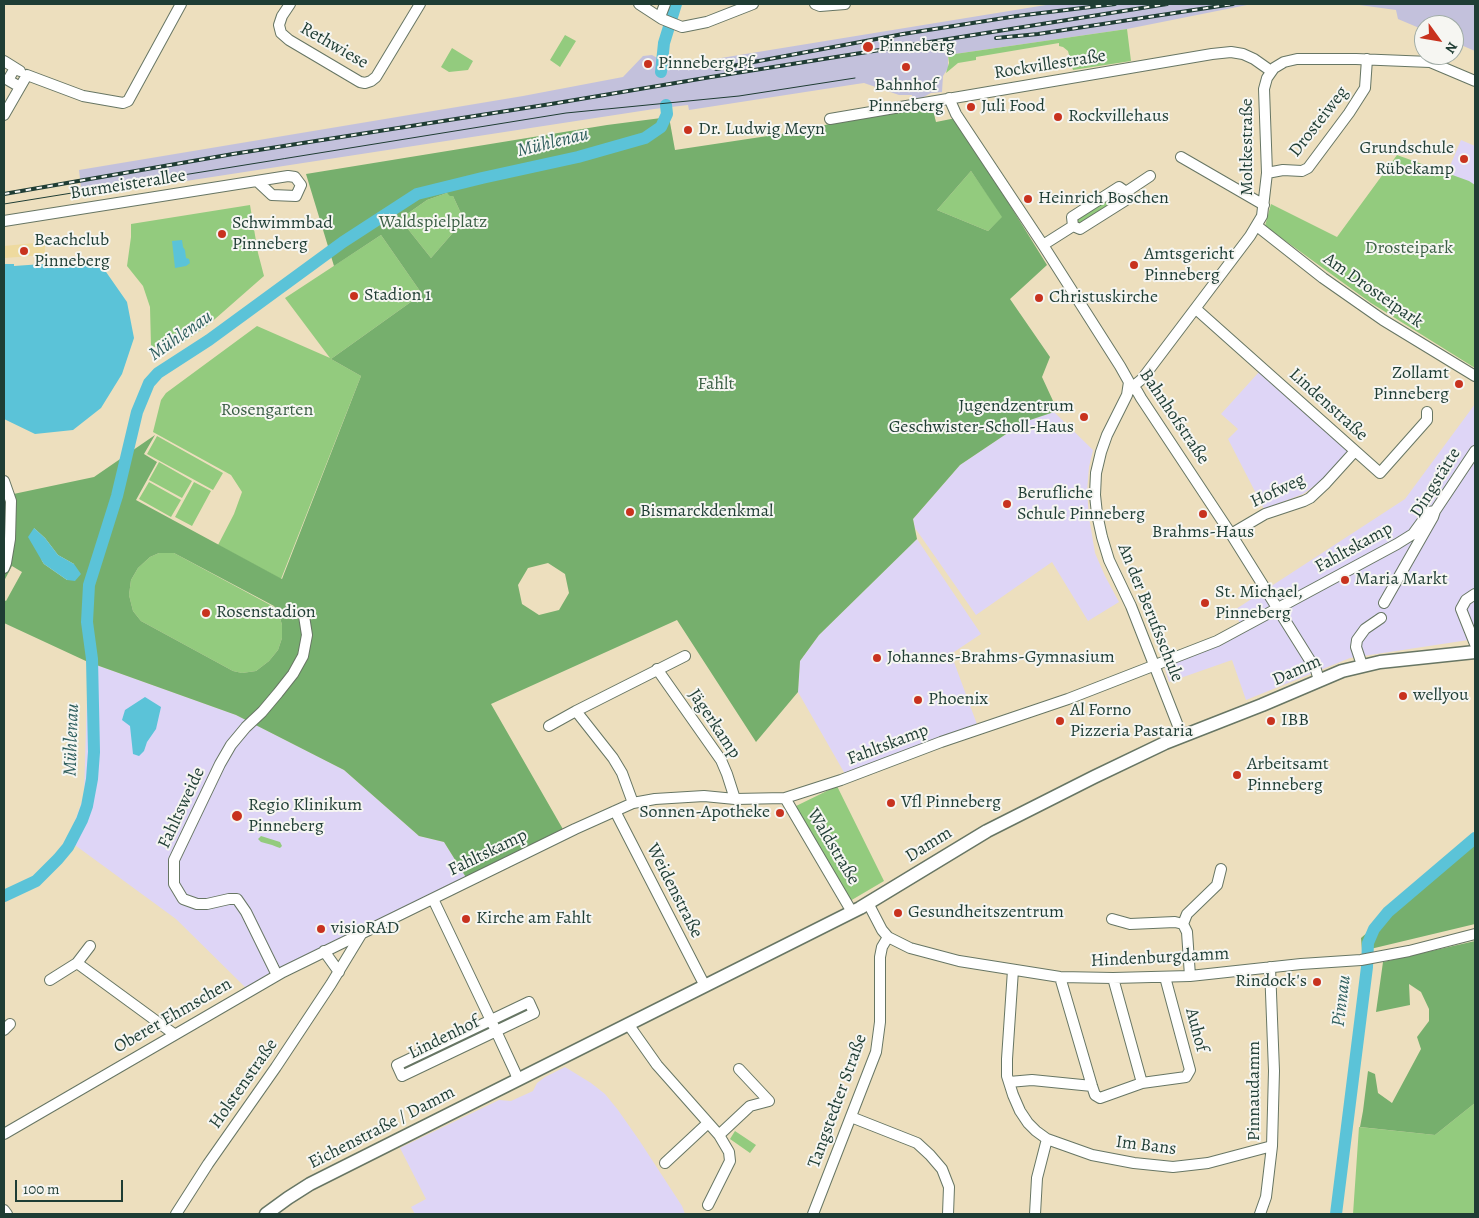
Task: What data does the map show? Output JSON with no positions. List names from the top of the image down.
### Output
{
  "streets": {
    "main road": ["Damm", "Eichenstraße / Damm"],
    "street": [
      "Rethwiese",
      "Rockvillestraße",
      "Drosteiweg",
      "Moltkestraße",
      "Burmeisterallee",
      "Am Drosteipark",
      "Lindenstraße",
      "Bahnhofstraße",
      "Dingstätte",
      "Hofweg",
      "Fahltskamp",
      "An der Berufsschule",
      "Jägerkamp",
      "Fahltsweide",
      "Waldstraße",
      "Weidenstraße",
      "Hindenburgdamm",
      "Oberer Ehmschen",
      "Auhof",
      "Lindenhof",
      "Holstenstraße",
      "Pinnaudamm",
      "Tangstedter Straße",
      "Im Bans"
    ]
  },
  "crossings": [
    ["Rockvillestraße", "Moltkestraße"],
    ["Rockvillestraße", "Bahnhofstraße"],
    ["Drosteiweg", "Moltkestraße"],
    ["Moltkestraße", "Am Drosteipark"],
    ["Moltkestraße", "Lindenstraße"],
    ["Moltkestraße", "Bahnhofstraße"],
    ["Moltkestraße", "An der Berufsschule"],
    ["Lindenstraße", "Hofweg"],
    ["Bahnhofstraße", "Hofweg"],
    ["Bahnhofstraße", "Fahltskamp"],
    ["Bahnhofstraße", "An der Berufsschule"],
    ["Bahnhofstraße", "Damm"],
    ["Dingstätte", "Fahltskamp"],
    ["Fahltskamp", "An der Berufsschule"],
    ["Fahltskamp", "Jägerkamp"],
    ["Fahltskamp", "Waldstraße"],
    ["Fahltskamp", "Weidenstraße"],
    ["Fahltskamp", "Oberer Ehmschen"],
    ["Fahltskamp", "Lindenhof"],
    ["Fahltskamp", "Holstenstraße"],
    ["An der Berufsschule", "Damm"],
    ["Damm", "Waldstraße"],
    ["Damm", "Weidenstraße"],
    ["Damm", "Eichenstraße / Damm"],
    ["Fahltsweide", "Oberer Ehmschen"],
    ["Hindenburgdamm", "Auhof"],
    ["Hindenburgdamm", "Pinnaudamm"],
    ["Hindenburgdamm", "Tangstedter Straße"],
    ["Hindenburgdamm", "Im Bans"],
    ["Oberer Ehmschen", "Holstenstraße"],
    ["Auhof", "Im Bans"],
    ["Lindenhof", "Eichenstraße / Damm"],
    ["Pinnaudamm", "Im Bans"]
  ],
  "water": ["Mühlenau", "Pinnau"],
  "parks": [
    "Waldspielplatz",
    "Drosteipark",
    "Fahlt",
    "Rosengarten"
  ],
  "places": [
    "Pinneberg",
    "Pinneberg Pf",
    "Bahnhof Pinneberg",
    "Juli Food",
    "Rockvillehaus",
    "Dr. Ludwig Meyn",
    "Grundschule Rübekamp",
    "Heinrich Boschen",
    "Schwimmbad Pinneberg",
    "Beachclub Pinneberg",
    "Amtsgericht Pinneberg",
    "Stadion 1",
    "Christuskirche",
    "Zollamt Pinneberg",
    "Jugendzentrum Geschwister-Scholl-Haus",
    "Berufliche Schule Pinneberg",
    "Bismarckdenkmal",
    "Brahms-Haus",
    "Maria Markt",
    "St. Michael, Pinneberg",
    "Rosenstadion",
    "Johannes-Brahms-Gymnasium",
    "wellyou",
    "Phoenix",
    "Al Forno Pizzeria Pastaria",
    "IBB",
    "Arbeitsamt Pinneberg",
    "Vfl Pinneberg",
    "Sonnen-Apotheke",
    "Regio Klinikum Pinneberg",
    "Gesundheitszentrum",
    "Kirche am Fahlt",
    "visioRAD",
    "Rindock's"
  ],
  "scale_bar": "100 m",
  "north": "bottom right"
}
